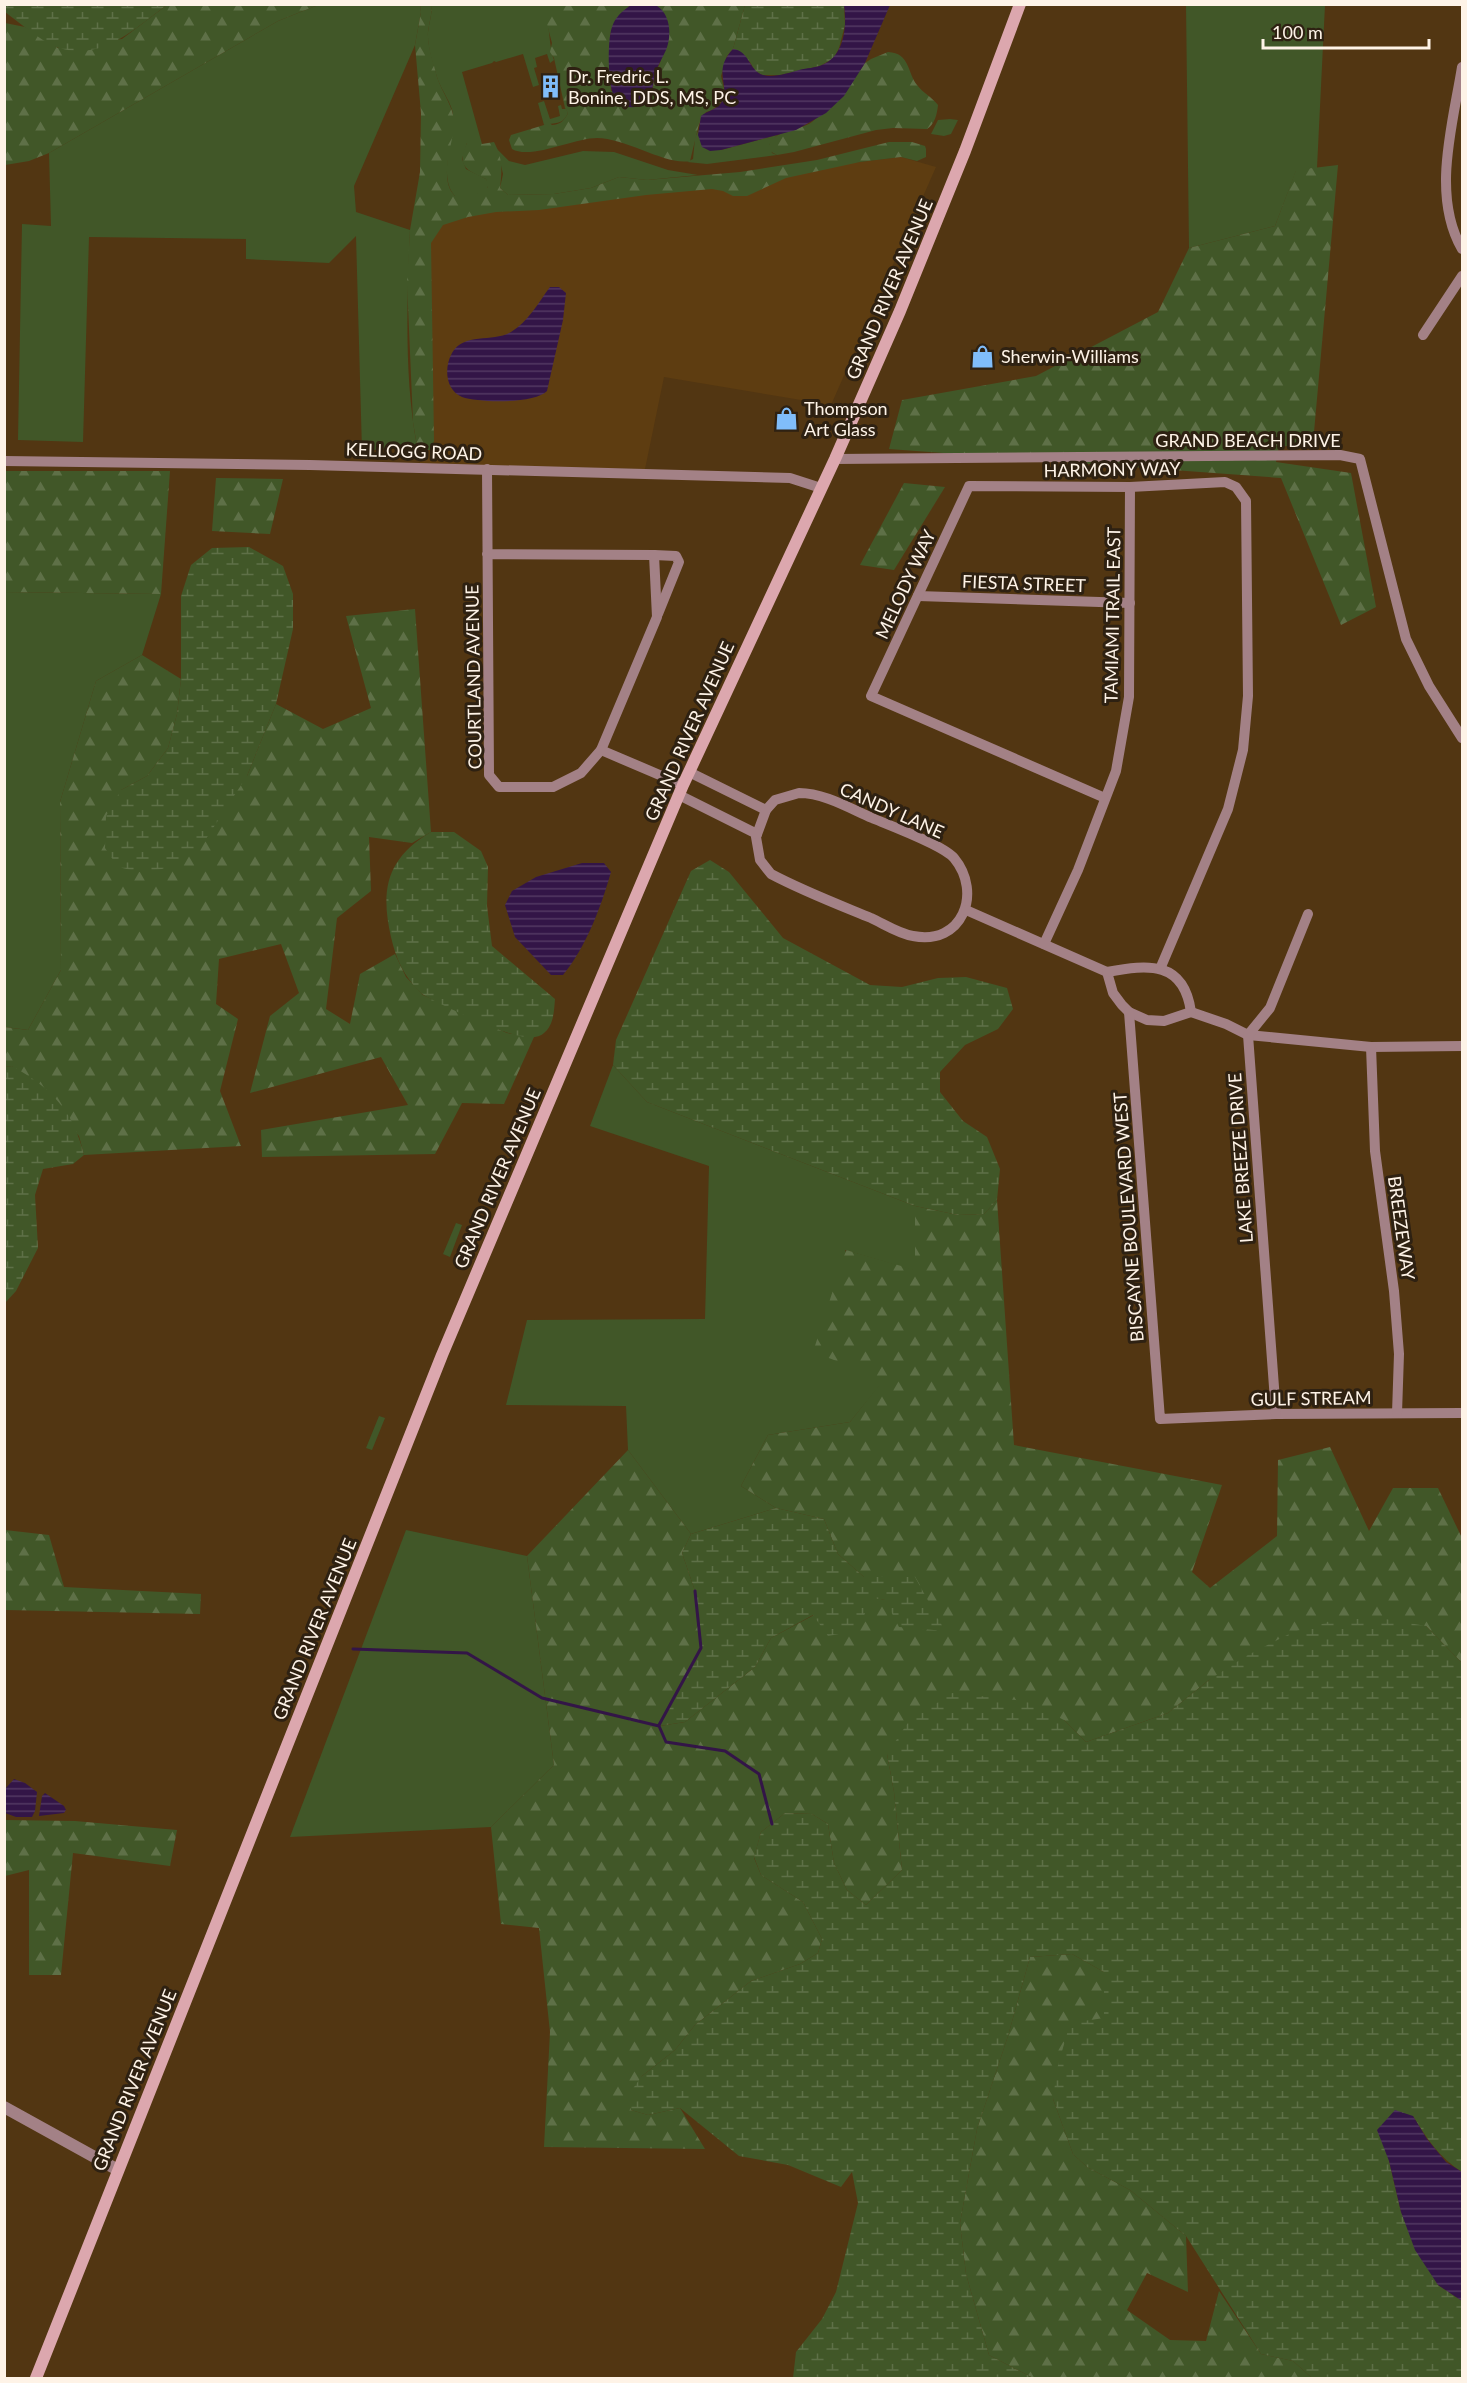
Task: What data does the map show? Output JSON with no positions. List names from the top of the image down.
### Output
{
  "streets": {
    "main road": ["GRAND RIVER AVENUE"],
    "street": [
      "GRAND BEACH DRIVE",
      "KELLOGG ROAD",
      "HARMONY WAY",
      "FIESTA STREET",
      "MELODY WAY",
      "TAMIAMI TRAIL EAST",
      "COURTLAND AVENUE",
      "CANDY LANE",
      "LAKE BREEZE DRIVE",
      "BISCAYNE BOULEVARD WEST",
      "BREEZEWAY",
      "GULF STREAM"
    ]
  },
  "crossings": [
    ["GRAND RIVER AVENUE", "GRAND BEACH DRIVE"],
    ["GRAND RIVER AVENUE", "KELLOGG ROAD"],
    ["KELLOGG ROAD", "COURTLAND AVENUE"],
    ["HARMONY WAY", "MELODY WAY"],
    ["HARMONY WAY", "TAMIAMI TRAIL EAST"],
    ["FIESTA STREET", "MELODY WAY"],
    ["FIESTA STREET", "TAMIAMI TRAIL EAST"],
    ["MELODY WAY", "TAMIAMI TRAIL EAST"],
    ["LAKE BREEZE DRIVE", "GULF STREAM"],
    ["BISCAYNE BOULEVARD WEST", "GULF STREAM"],
    ["BREEZEWAY", "GULF STREAM"]
  ],
  "places": {
    "building": ["Dr. Fredric L. Bonine, DDS, MS, PC"],
    "shop": ["Sherwin-Williams", "Thompson Art Glass"]
  },
  "scale_bar": "100 m"
}
